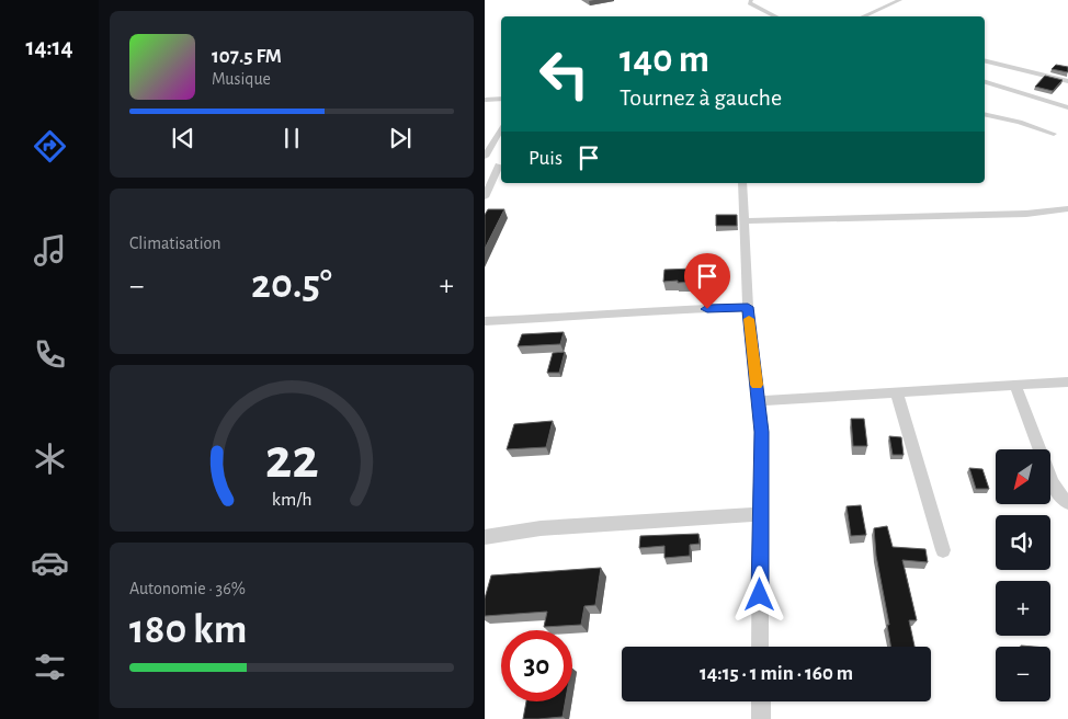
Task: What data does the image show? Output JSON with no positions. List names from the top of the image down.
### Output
{
  "north": "bottom left",
  "page": {
    "tabs": "14:14",
    "turn": ["140 m", "Tournez à gauche"],
    "song": ["107.5 FM", "Musique"],
    "then": "Puis",
    "tile": [
      "Climatisation",
      ["Autonomie · 36%", "180 km"]
    ],
    "heat": ["−", "20.5°", "+"],
    "map_buttons": ["+", "−"],
    "limit": "30",
    "trip": "14:15 · 1 min · 160 m",
    "gauge": ["22", "km/h"]
  }
}
